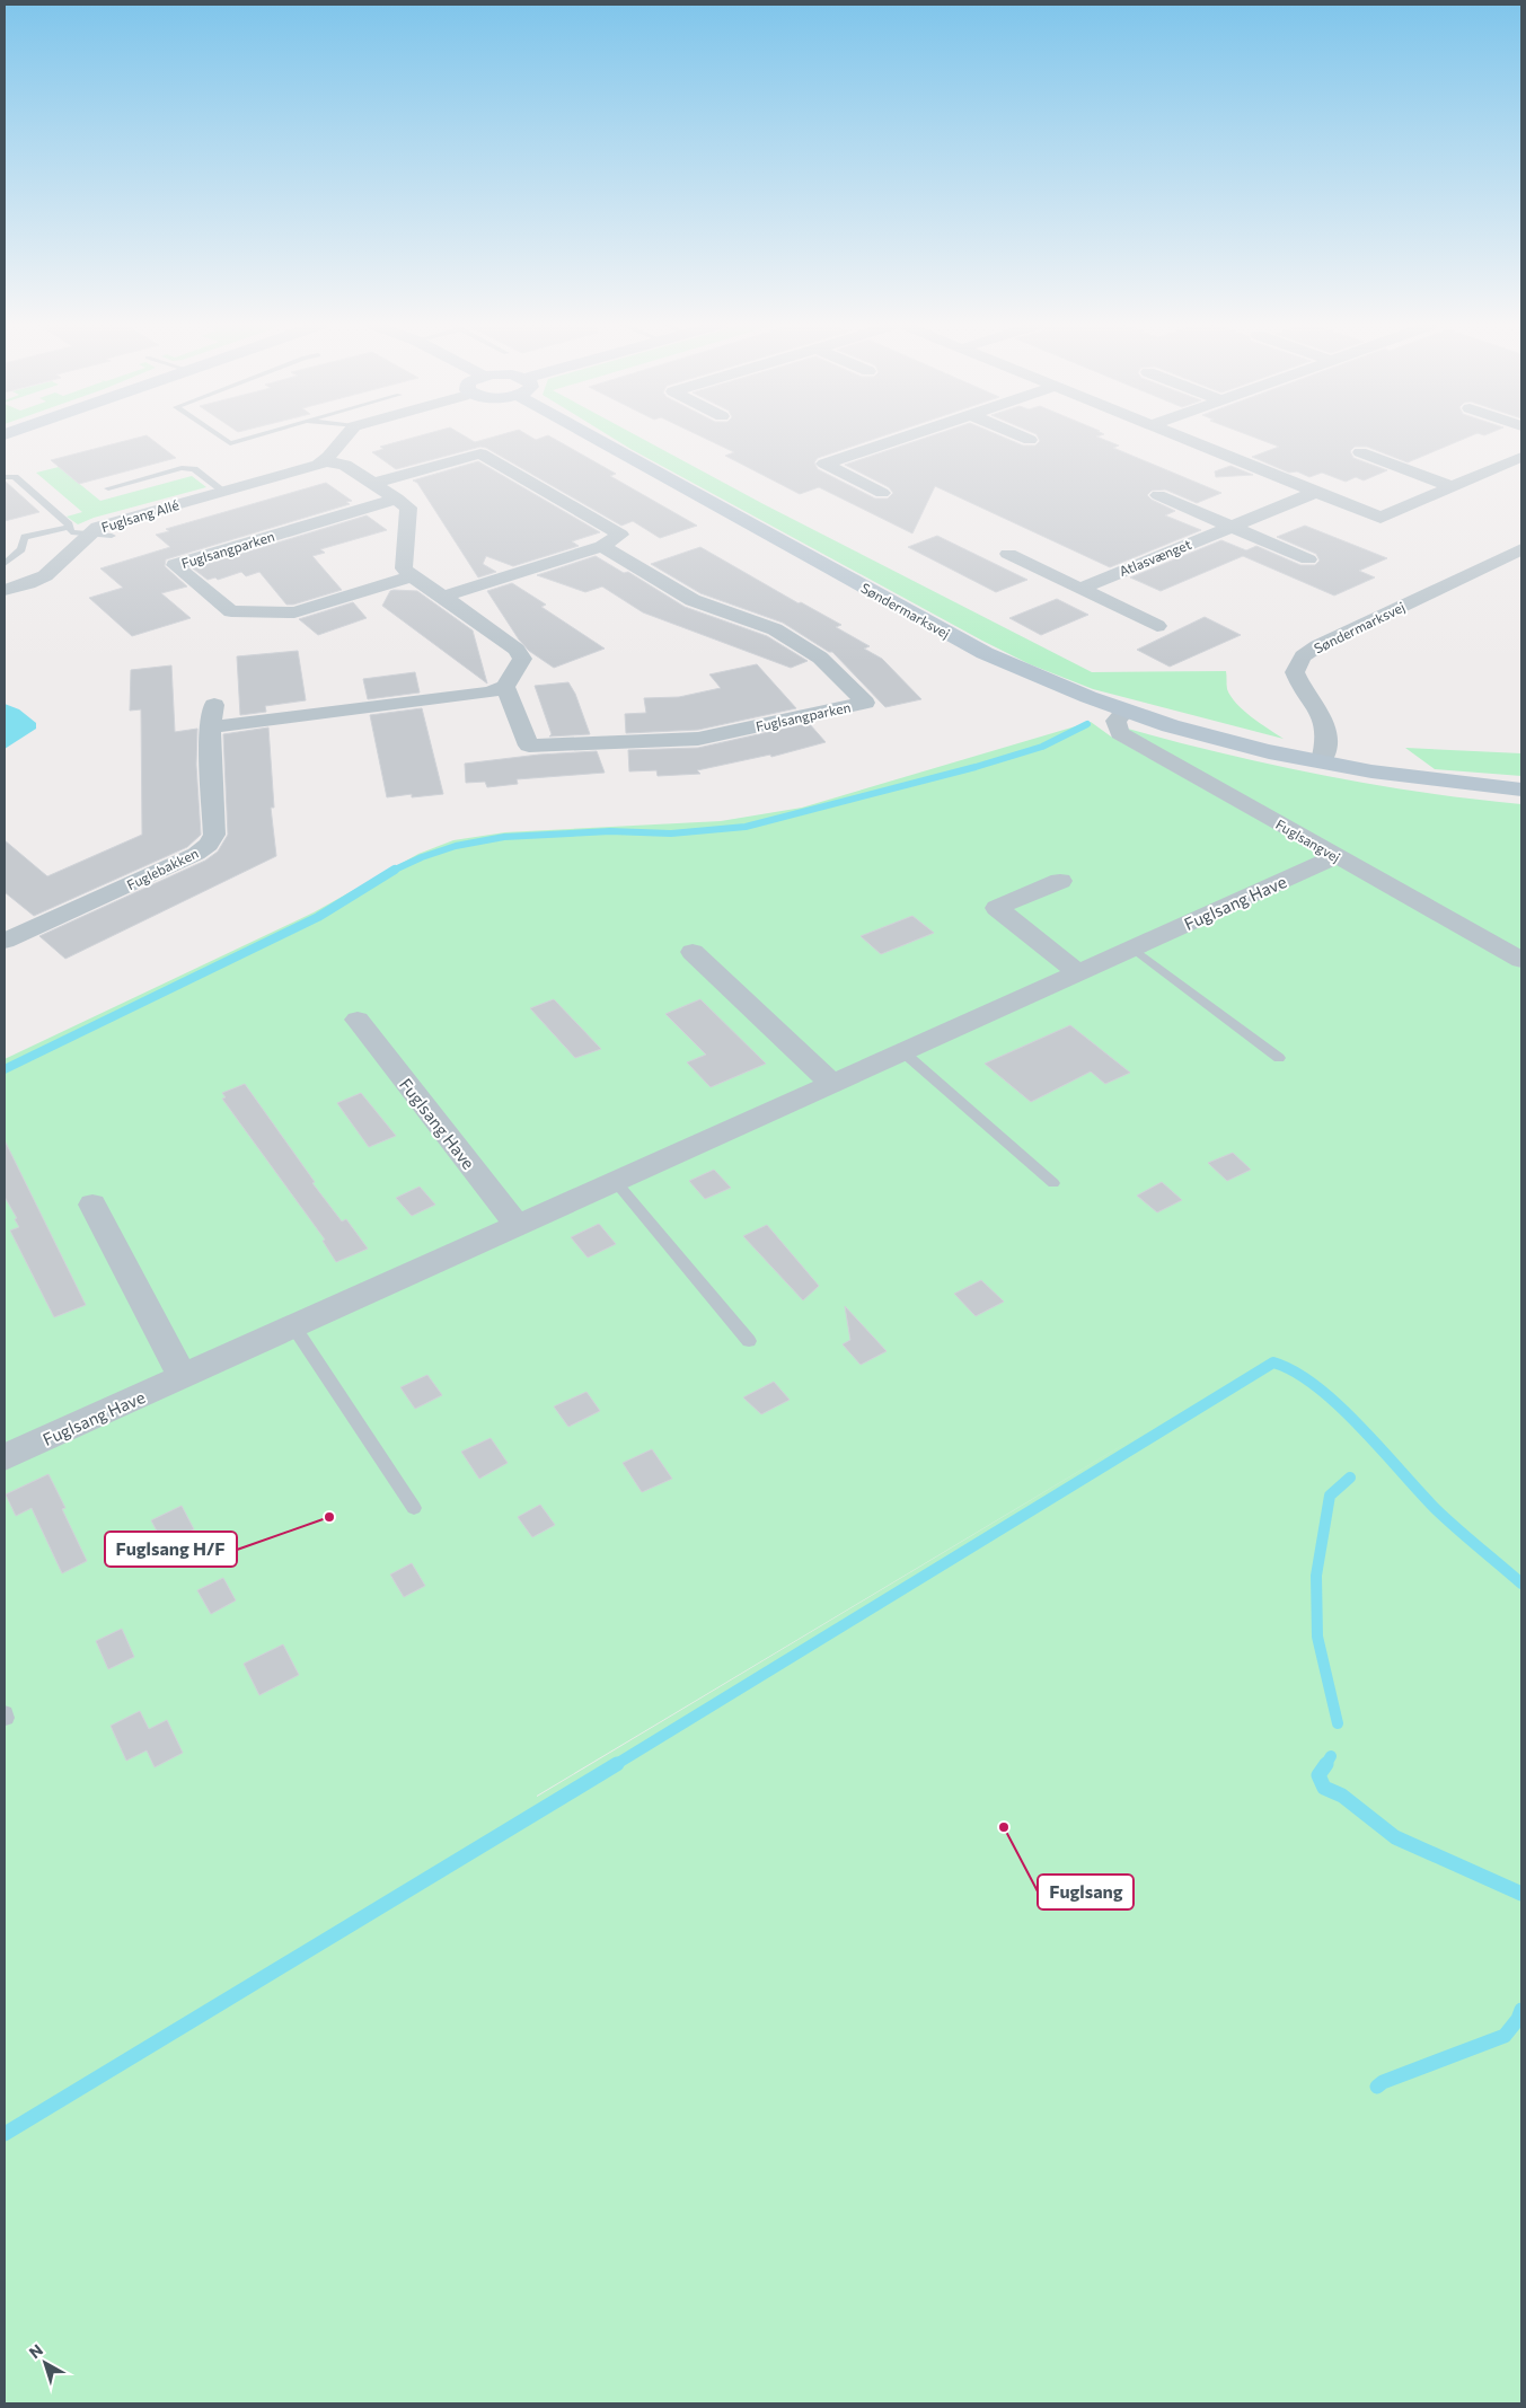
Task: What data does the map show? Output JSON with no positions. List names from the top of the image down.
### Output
{
  "streets": {
    "street": [
      "Fuglsang Allé",
      "Fuglsangparken",
      "Atlasvænget",
      "Søndermarksvej",
      "Fuglsangvej",
      "Fuglebakken",
      "Fuglsang Have"
    ]
  },
  "crossings": [
    ["Søndermarksvej", "Fuglsangvej"],
    ["Fuglsangvej", "Fuglsang Have"]
  ],
  "places": ["Fuglsang H/F", "Fuglsang"],
  "north": "top left"
}
